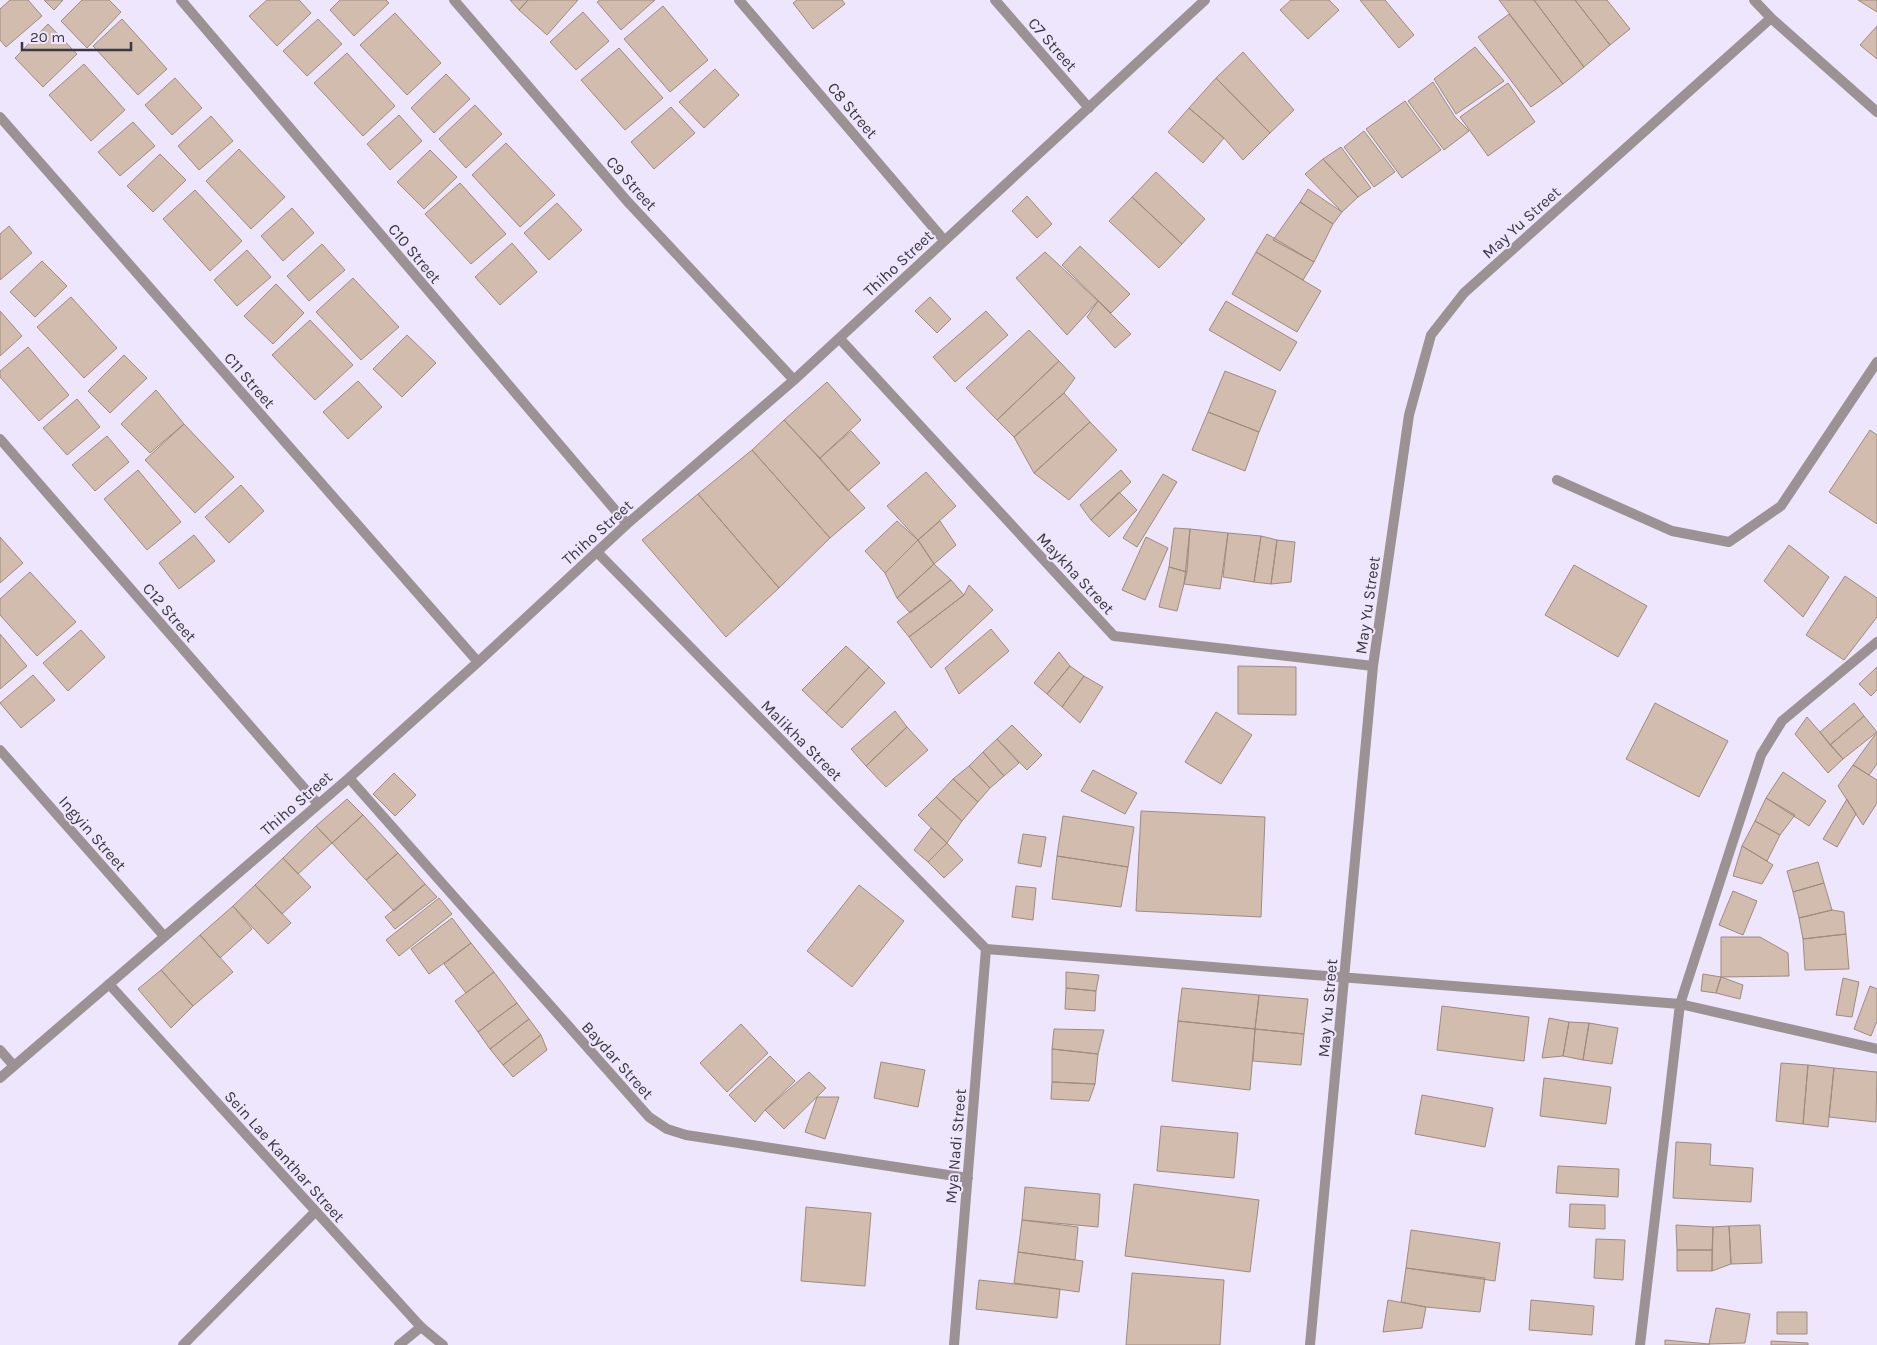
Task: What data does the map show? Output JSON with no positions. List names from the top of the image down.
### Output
{
  "streets": {
    "street": [
      "C7 Street",
      "C8 Street",
      "C9 Street",
      "May Yu Street",
      "C10 Street",
      "Thiho Street",
      "C11 Street",
      "Maykha Street",
      "C12 Street",
      "Malikha Street",
      "Ingyin Street",
      "Baydar Street",
      "Mya Nadi Street",
      "Sein Lae Kanthar Street"
    ]
  },
  "crossings": [
    ["C7 Street", "Thiho Street"],
    ["C8 Street", "Thiho Street"],
    ["C9 Street", "Thiho Street"],
    ["May Yu Street", "Maykha Street"],
    ["C10 Street", "Thiho Street"],
    ["Thiho Street", "C11 Street"],
    ["Thiho Street", "Maykha Street"],
    ["Thiho Street", "C12 Street"],
    ["Thiho Street", "Malikha Street"],
    ["Thiho Street", "Ingyin Street"],
    ["Thiho Street", "Baydar Street"],
    ["Thiho Street", "Sein Lae Kanthar Street"],
    ["Malikha Street", "Mya Nadi Street"],
    ["Baydar Street", "Mya Nadi Street"]
  ],
  "scale_bar": "20 m"
}
